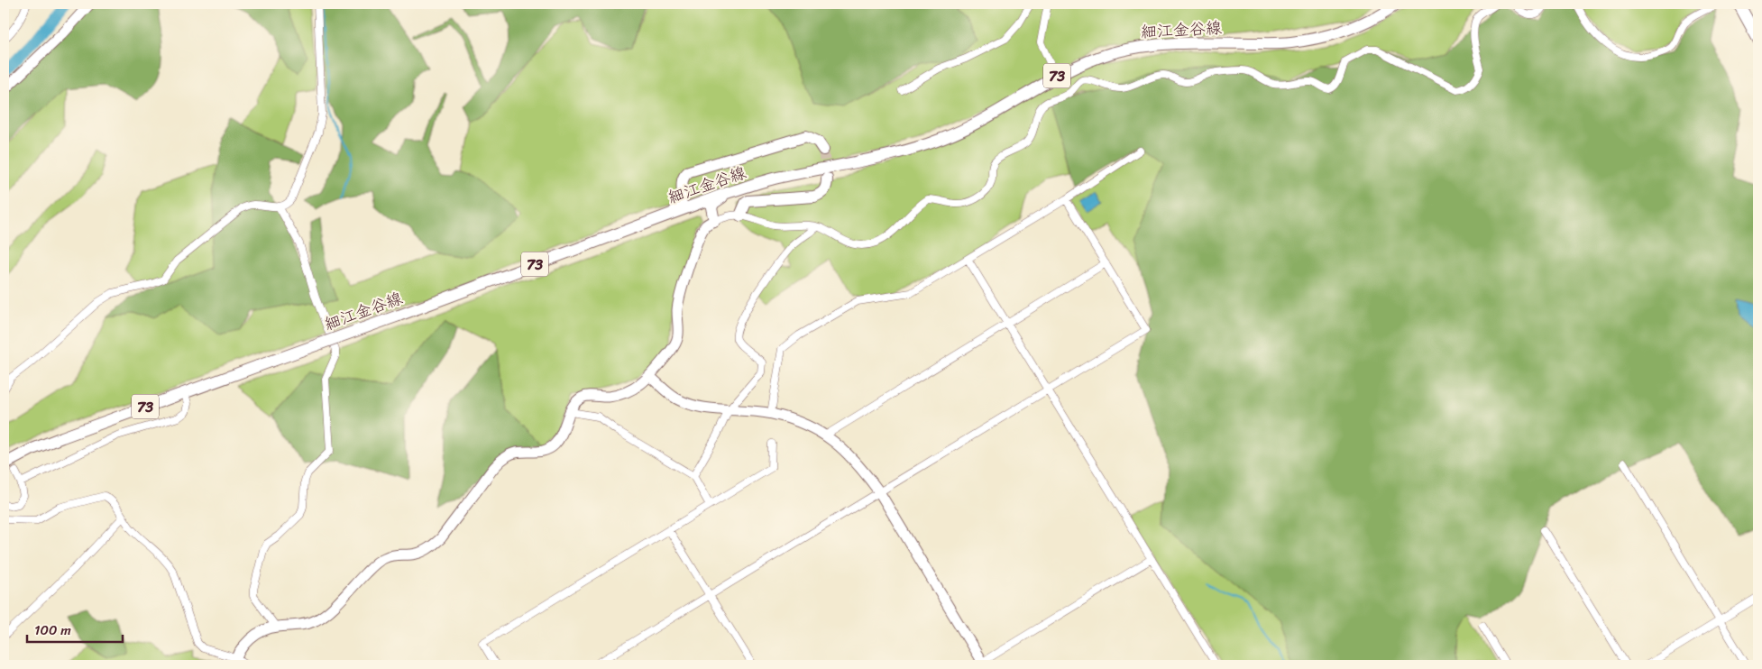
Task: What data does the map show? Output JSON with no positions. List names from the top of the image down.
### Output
{
  "streets": {
    "main road": ["細江金谷線", "73"]
  },
  "scale_bar": "100 m"
}
